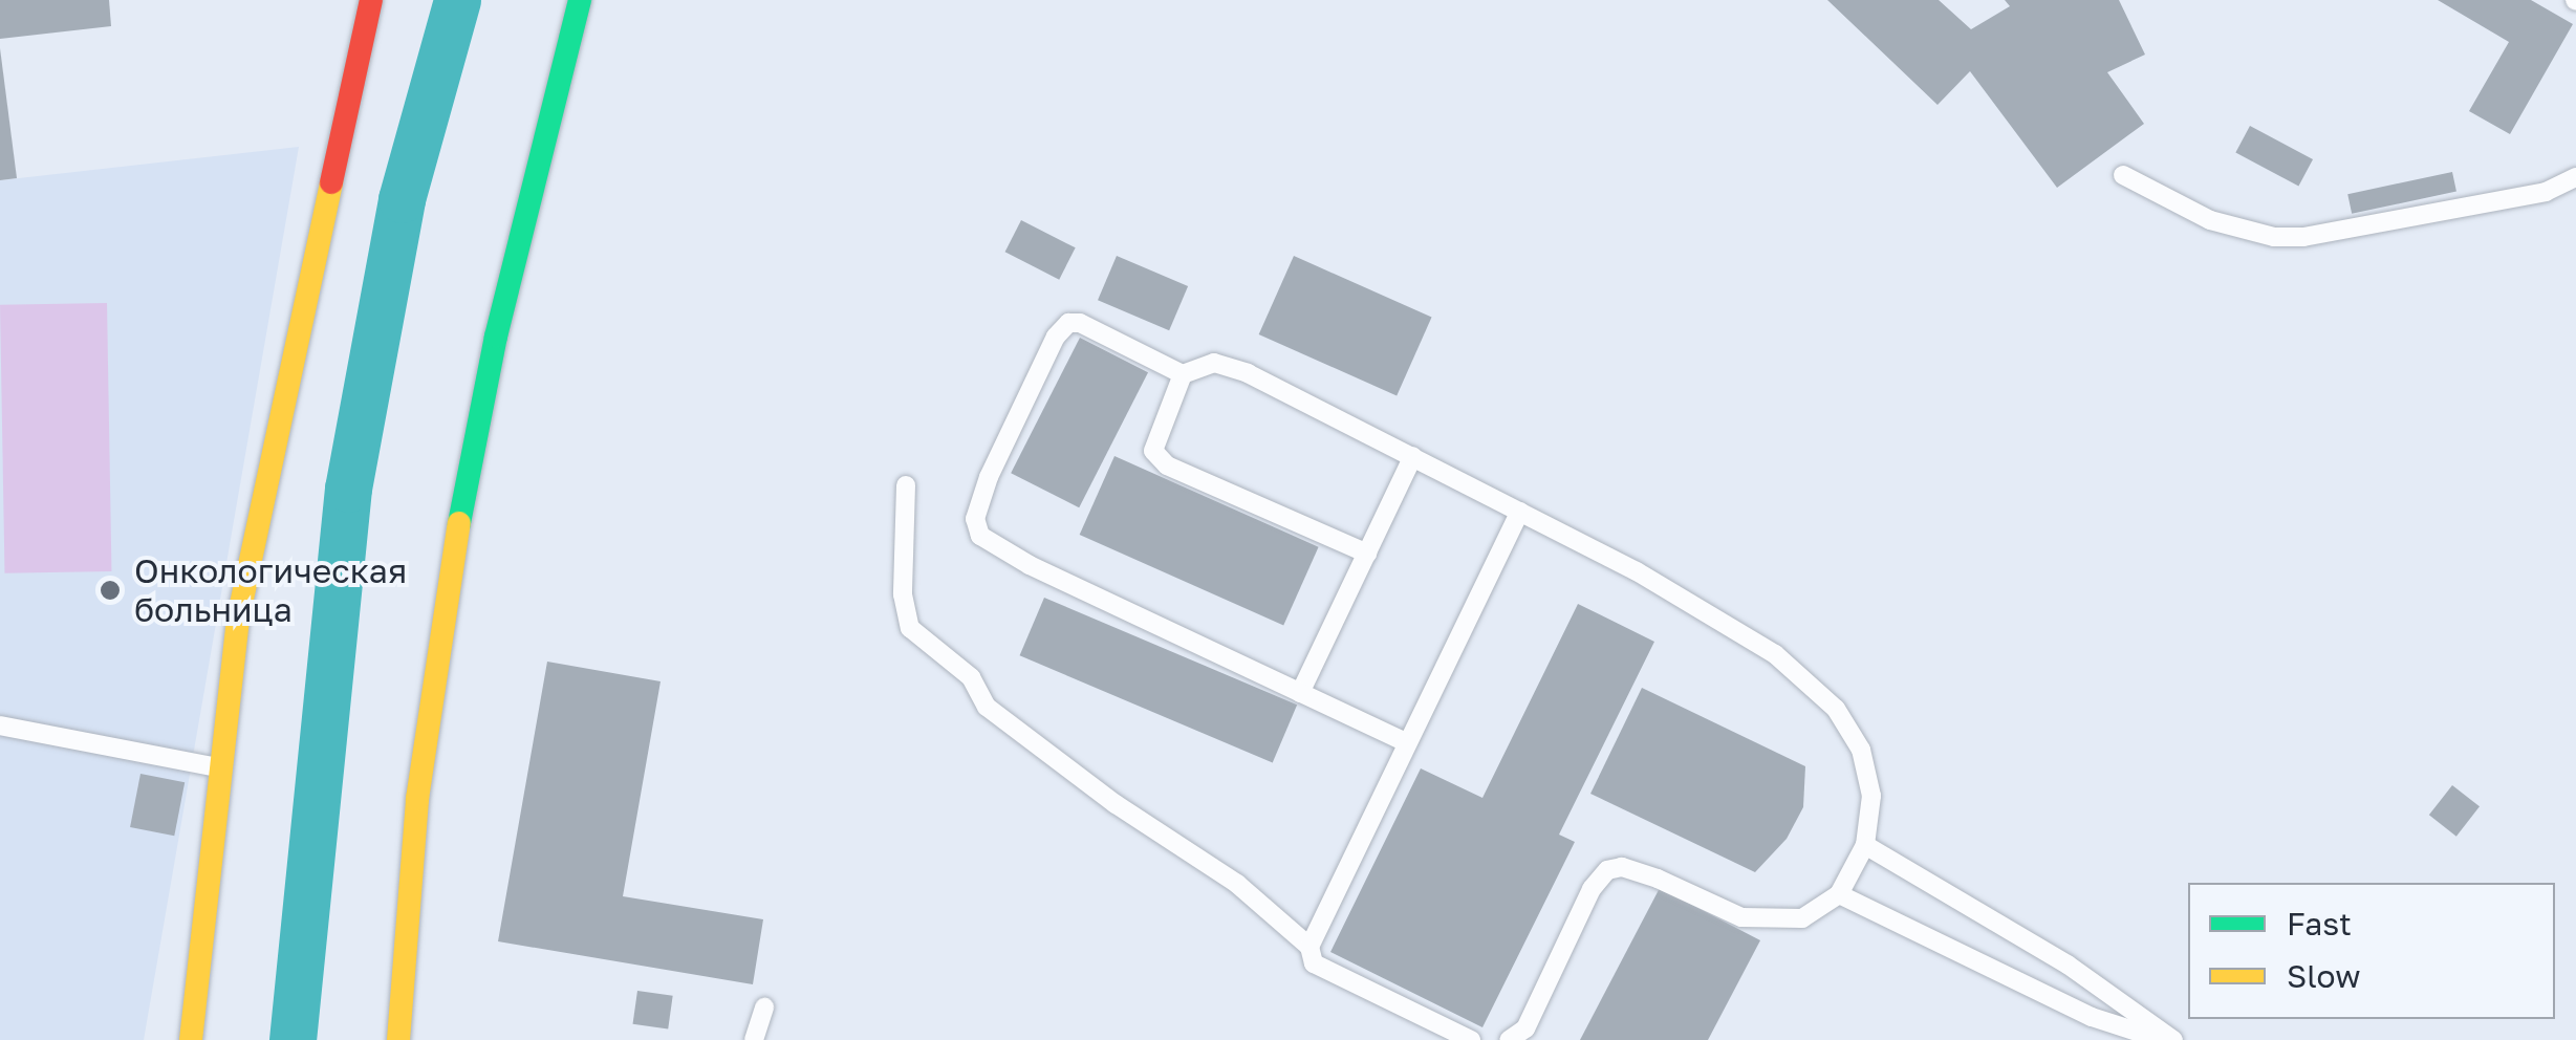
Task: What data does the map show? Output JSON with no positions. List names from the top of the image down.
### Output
{
  "places": ["Онкологическая больница"],
  "legend": ["Fast", "Slow"]
}
